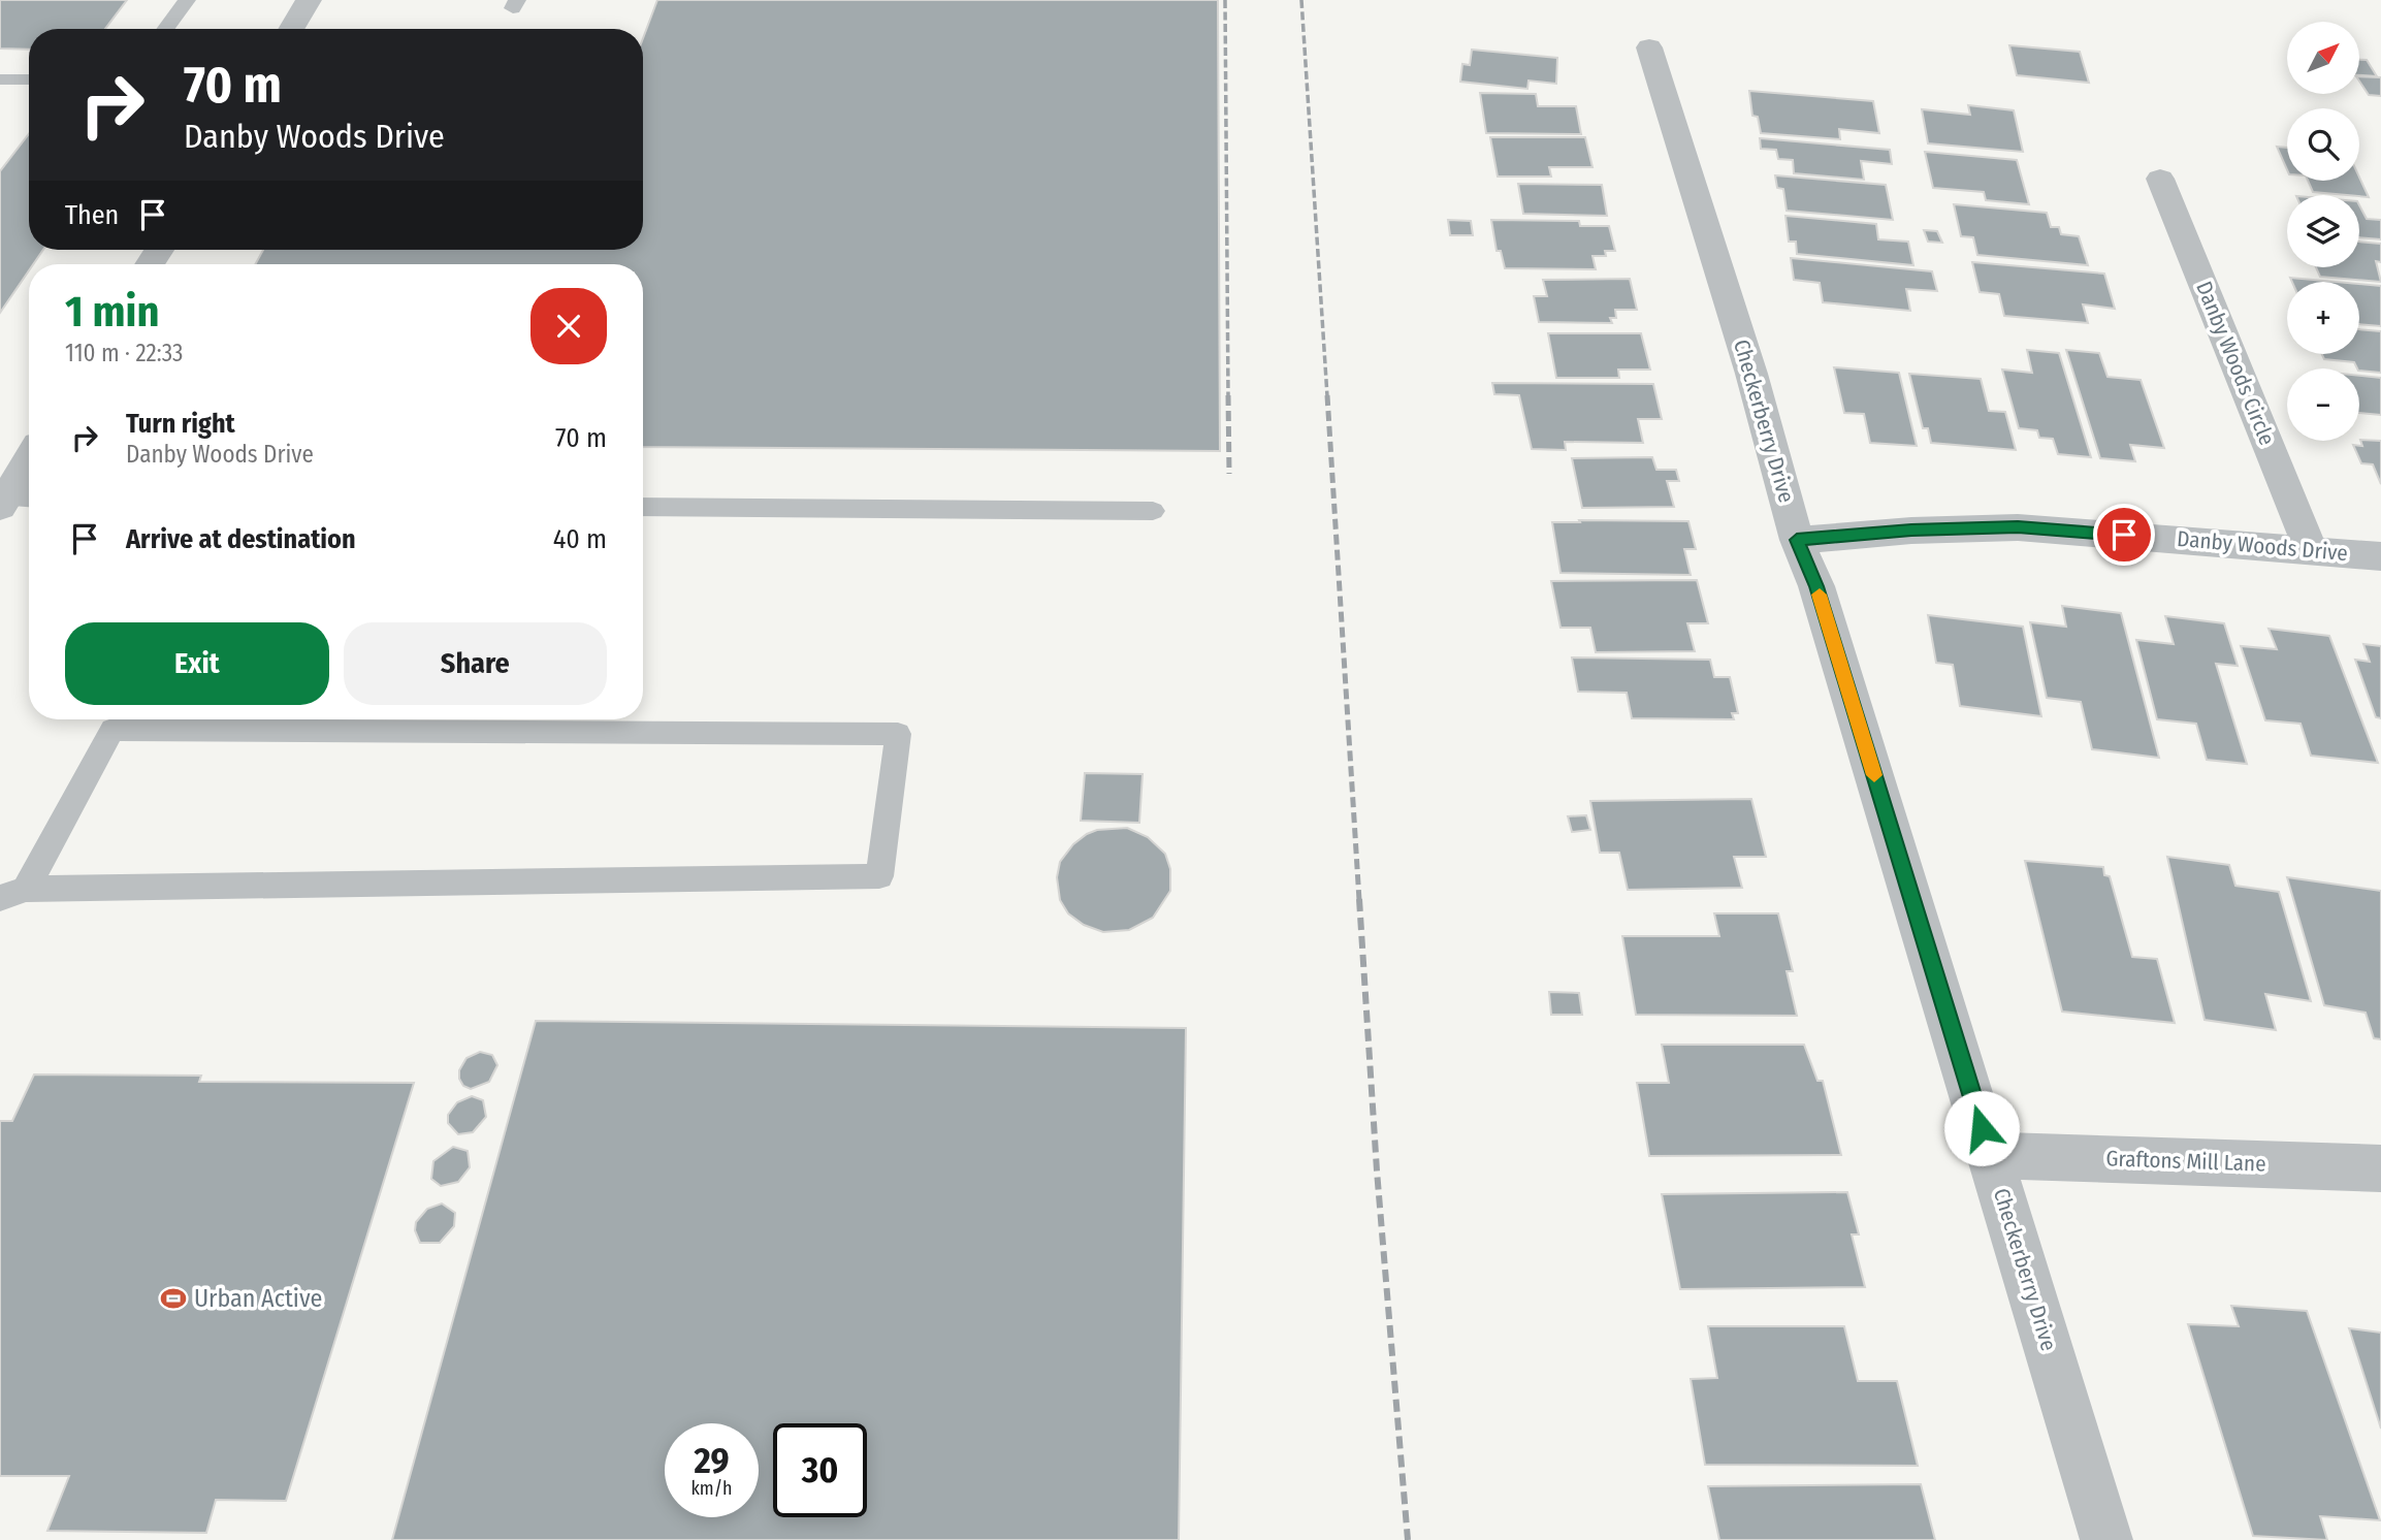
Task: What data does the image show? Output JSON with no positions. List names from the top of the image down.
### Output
{
  "streets": {
    "street": [
      "Danby Woods Circle",
      "Checkerberry Drive",
      "Danby Woods Drive",
      "Graftons Mill Lane"
    ]
  },
  "crossings": [
    ["Danby Woods Circle", "Danby Woods Drive"],
    ["Checkerberry Drive", "Danby Woods Drive"],
    ["Checkerberry Drive", "Graftons Mill Lane"]
  ],
  "places": {
    "sports": ["Urban Active"]
  },
  "north": "top right",
  "page": {
    "map_buttons": ["+", "−"],
    "turn": ["70 m", "Danby Woods Drive"],
    "then": "Then",
    "heading": ["1 min", "110 m · 22:33"],
    "list": [
      {
        "name": "Turn right",
        "note": "Danby Woods Drive",
        "value": "70 m"
      },
      {
        "name": "Arrive at destination",
        "value": "40 m"
      }
    ],
    "buttons": ["Exit", "Share"],
    "speed": "29 km/h",
    "limit": "30"
  }
}
